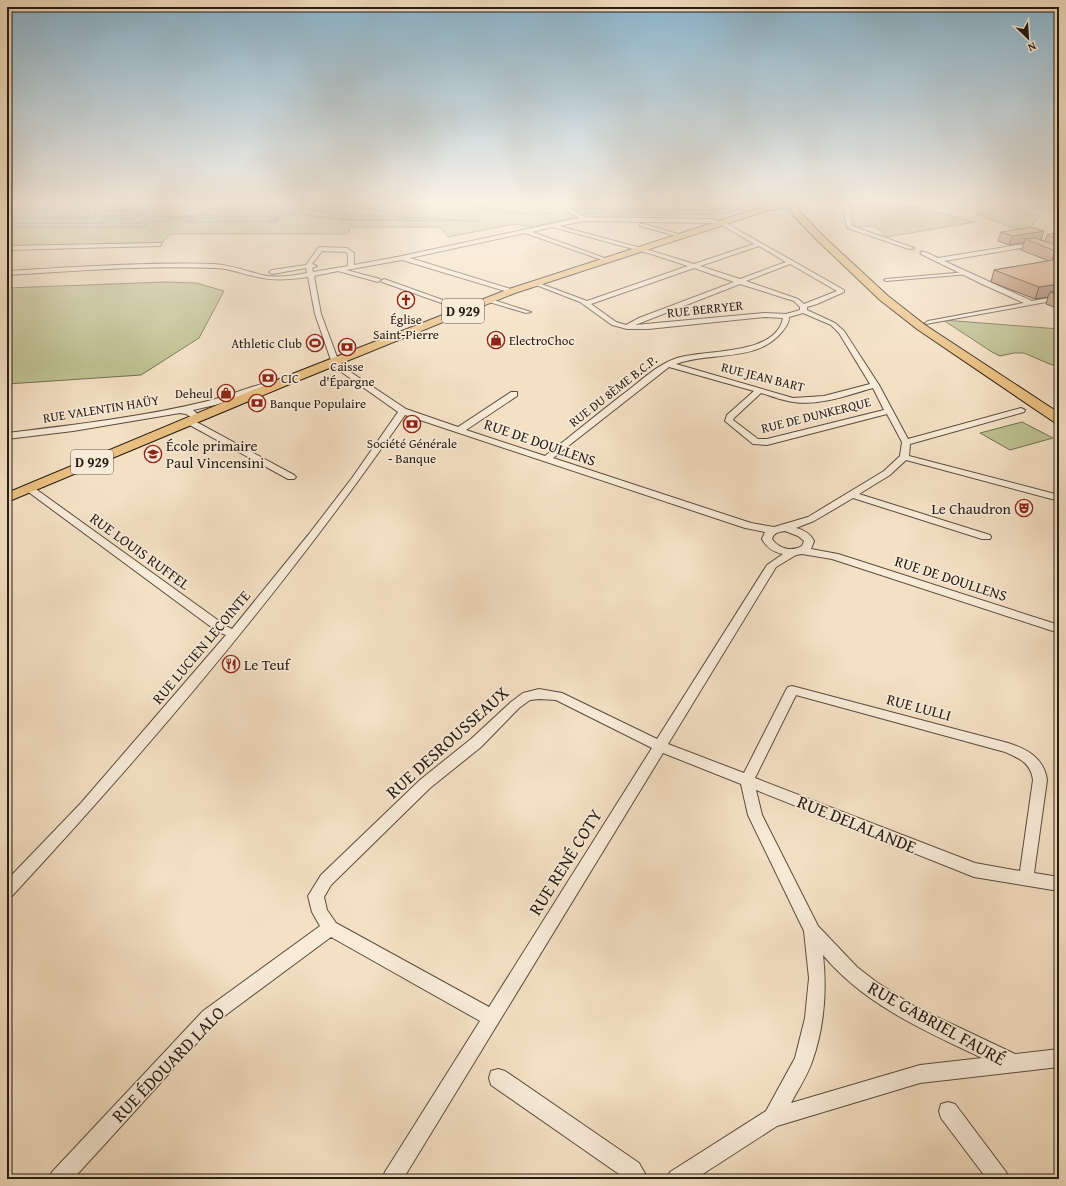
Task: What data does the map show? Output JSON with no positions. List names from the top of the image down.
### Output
{
  "streets": {
    "main road": ["D 929"],
    "street": [
      "RUE BERRYER",
      "RUE JEAN BART",
      "RUE DU 8ÈME B.C.P.",
      "RUE VALENTIN HAÜY",
      "RUE DE DUNKERQUE",
      "RUE DE DOULLENS",
      "RUE LOUIS RUFFEL",
      "RUE LUCIEN LECOINTE",
      "RUE LULLI",
      "RUE DESROUSSEAUX",
      "RUE DELALANDE",
      "RUE RENÉ COTY",
      "RUE GABRIEL FAURÉ",
      "RUE ÉDOUARD LALO"
    ]
  },
  "crossings": [
    ["RUE BERRYER", "D 929"],
    ["RUE BERRYER", "RUE DU 8ÈME B.C.P."],
    ["D 929", "RUE VALENTIN HAÜY"],
    ["D 929", "RUE DE DOULLENS"],
    ["D 929", "RUE LOUIS RUFFEL"],
    ["RUE JEAN BART", "RUE DU 8ÈME B.C.P."],
    ["RUE JEAN BART", "RUE DE DUNKERQUE"],
    ["RUE DU 8ÈME B.C.P.", "RUE DE DOULLENS"],
    ["RUE DE DOULLENS", "RUE LUCIEN LECOINTE"],
    ["RUE DE DOULLENS", "RUE RENÉ COTY"],
    ["RUE LOUIS RUFFEL", "RUE LUCIEN LECOINTE"],
    ["RUE LULLI", "RUE DELALANDE"],
    ["RUE LULLI", "RUE GABRIEL FAURÉ"],
    ["RUE DESROUSSEAUX", "RUE DELALANDE"],
    ["RUE DESROUSSEAUX", "RUE RENÉ COTY"],
    ["RUE DESROUSSEAUX", "RUE ÉDOUARD LALO"],
    ["RUE DELALANDE", "RUE RENÉ COTY"],
    ["RUE DELALANDE", "RUE GABRIEL FAURÉ"]
  ],
  "places": {
    "church": ["Église Saint-Pierre"],
    "shop": ["ElectroChoc", "Deheul"],
    "sports": ["Athletic Club"],
    "bank": [
      "Caisse d'Épargne",
      "CIC",
      "Banque Populaire",
      "Société Générale - Banque"
    ],
    "school or university": ["École primaire Paul Vincensini"],
    "theatre": ["Le Chaudron"],
    "restaurant": ["Le Teuf"]
  },
  "north": "bottom right"
}
